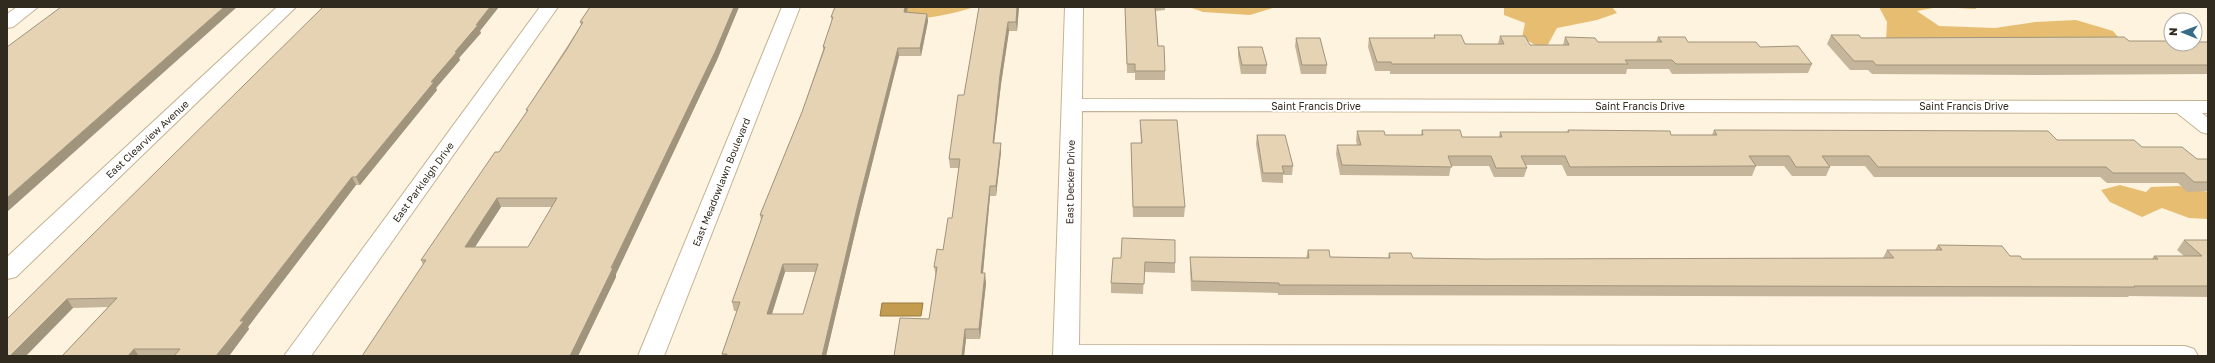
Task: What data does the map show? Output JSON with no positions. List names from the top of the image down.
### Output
{
  "streets": {
    "street": [
      "Saint Francis Drive",
      "East Clearview Avenue",
      "East Parkleigh Drive",
      "East Meadowlawn Boulevard",
      "East Decker Drive"
    ]
  },
  "crossings": [
    ["Saint Francis Drive", "East Decker Drive"]
  ],
  "north": "left"
}
